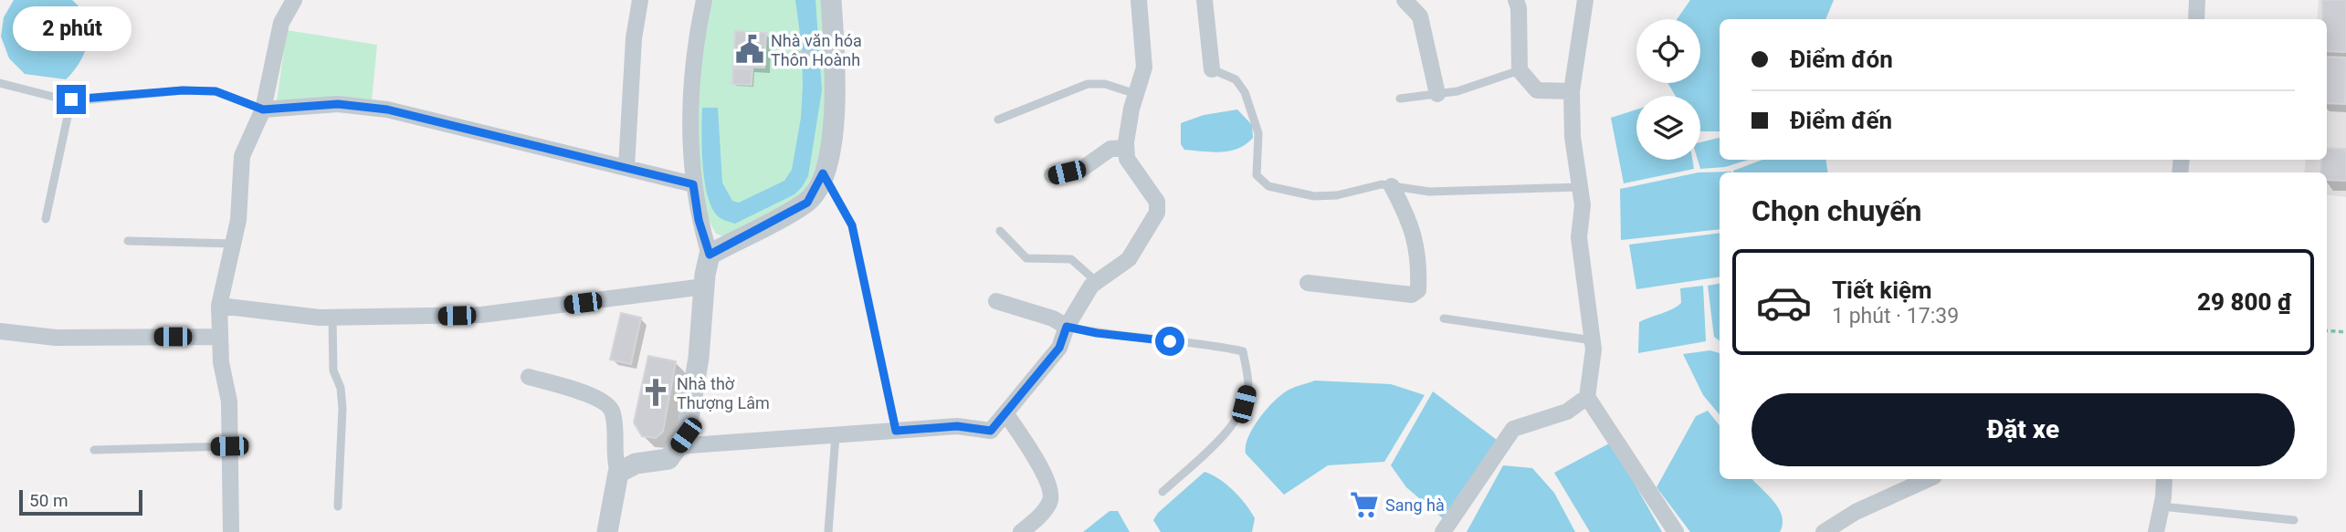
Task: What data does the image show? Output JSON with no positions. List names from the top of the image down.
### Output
{
  "places": {
    "public building": ["Nhà văn hóa Thôn Hoành"],
    "church": ["Nhà thờ Thượng Lâm"],
    "supermarket": ["Sang hà"]
  },
  "scale_bar": "50 m",
  "page": {
    "bubble": "2 phút",
    "banner": ["Điểm đón", "Điểm đến"],
    "heading": "Chọn chuyến",
    "list": [
      {
        "name": "Tiết kiệm",
        "note": "1 phút · 17:39",
        "value": "29 800 ₫"
      }
    ],
    "buttons": "Đặt xe",
    "scale": "50 m"
  }
}
